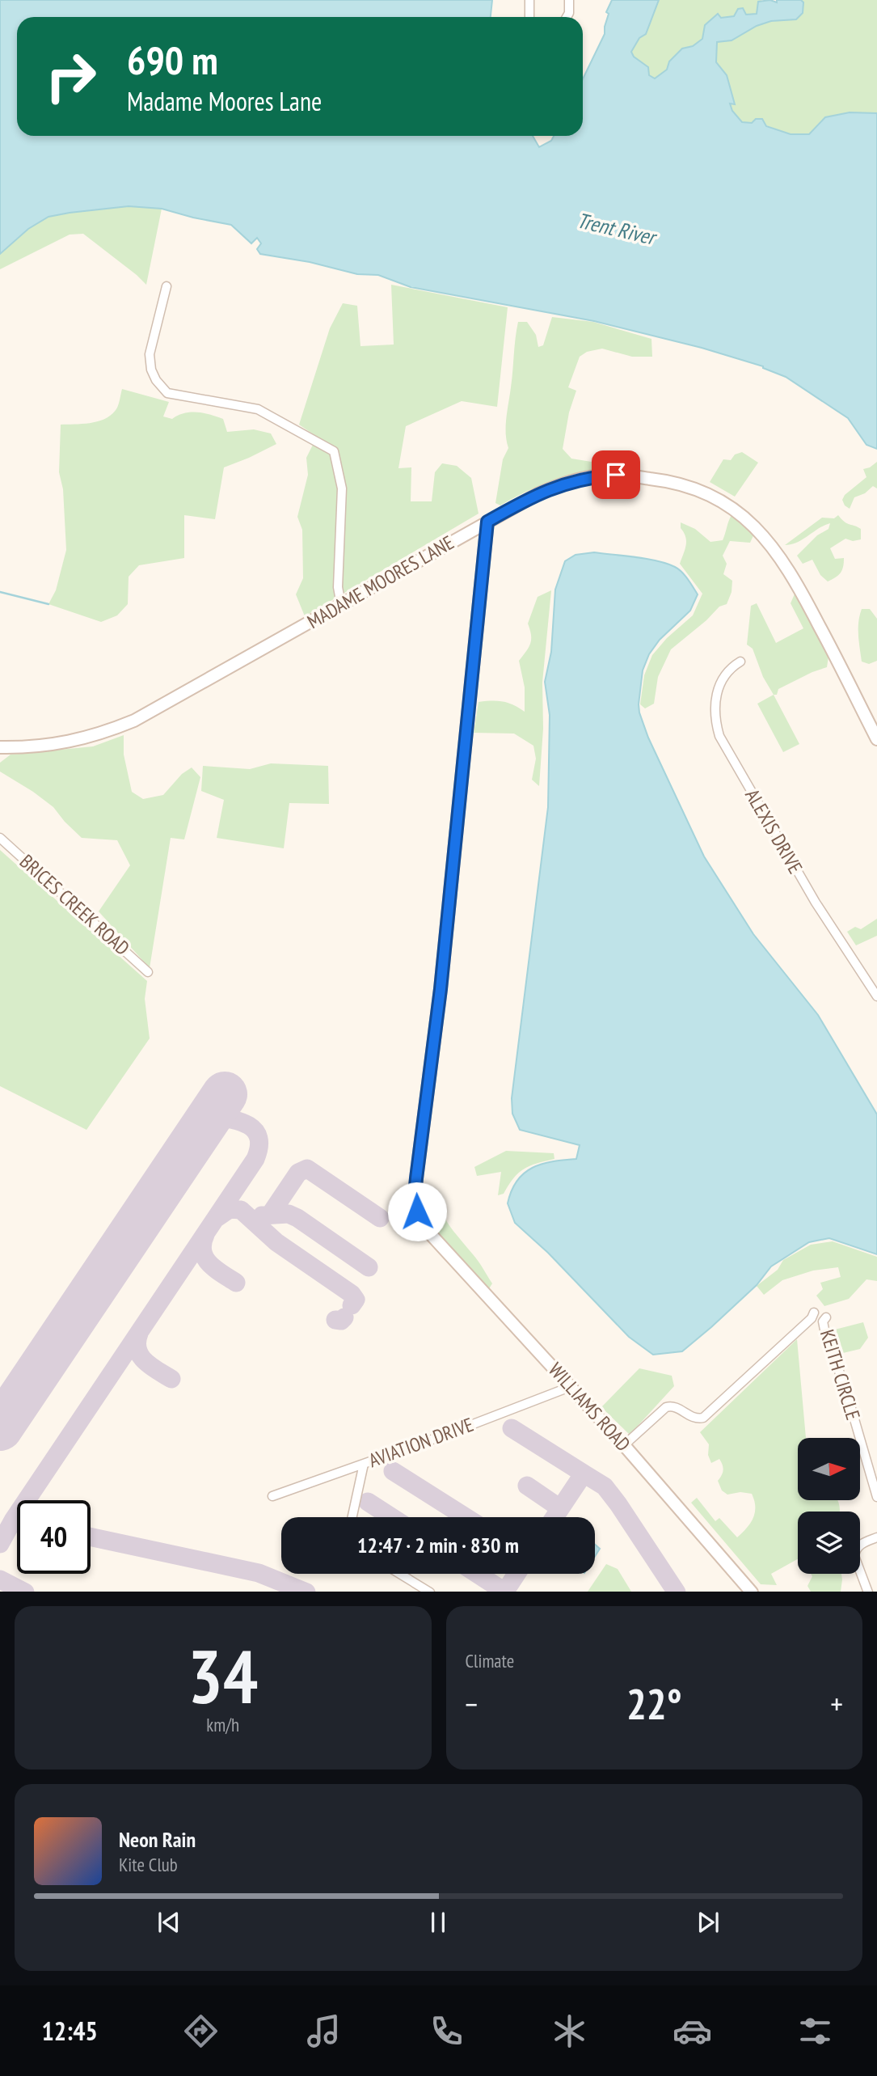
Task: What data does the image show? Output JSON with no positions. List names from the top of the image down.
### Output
{
  "streets": {
    "street": [
      "MADAME MOORES LANE",
      "ALEXIS DRIVE",
      "BRICES CREEK ROAD",
      "KEITH CIRCLE",
      "WILLIAMS ROAD",
      "AVIATION DRIVE"
    ]
  },
  "crossings": [
    ["MADAME MOORES LANE", "WILLIAMS ROAD"],
    ["WILLIAMS ROAD", "AVIATION DRIVE"]
  ],
  "water": ["Trent River"],
  "north": "right",
  "page": {
    "turn": ["690 m", "Madame Moores Lane"],
    "limit": "40",
    "trip": "12:47 · 2 min · 830 m",
    "tile": [
      ["34", "km/h"],
      "Climate"
    ],
    "heat": ["−", "22°", "+"],
    "song": ["Neon Rain", "Kite Club"],
    "tabs": "12:45"
  }
}
